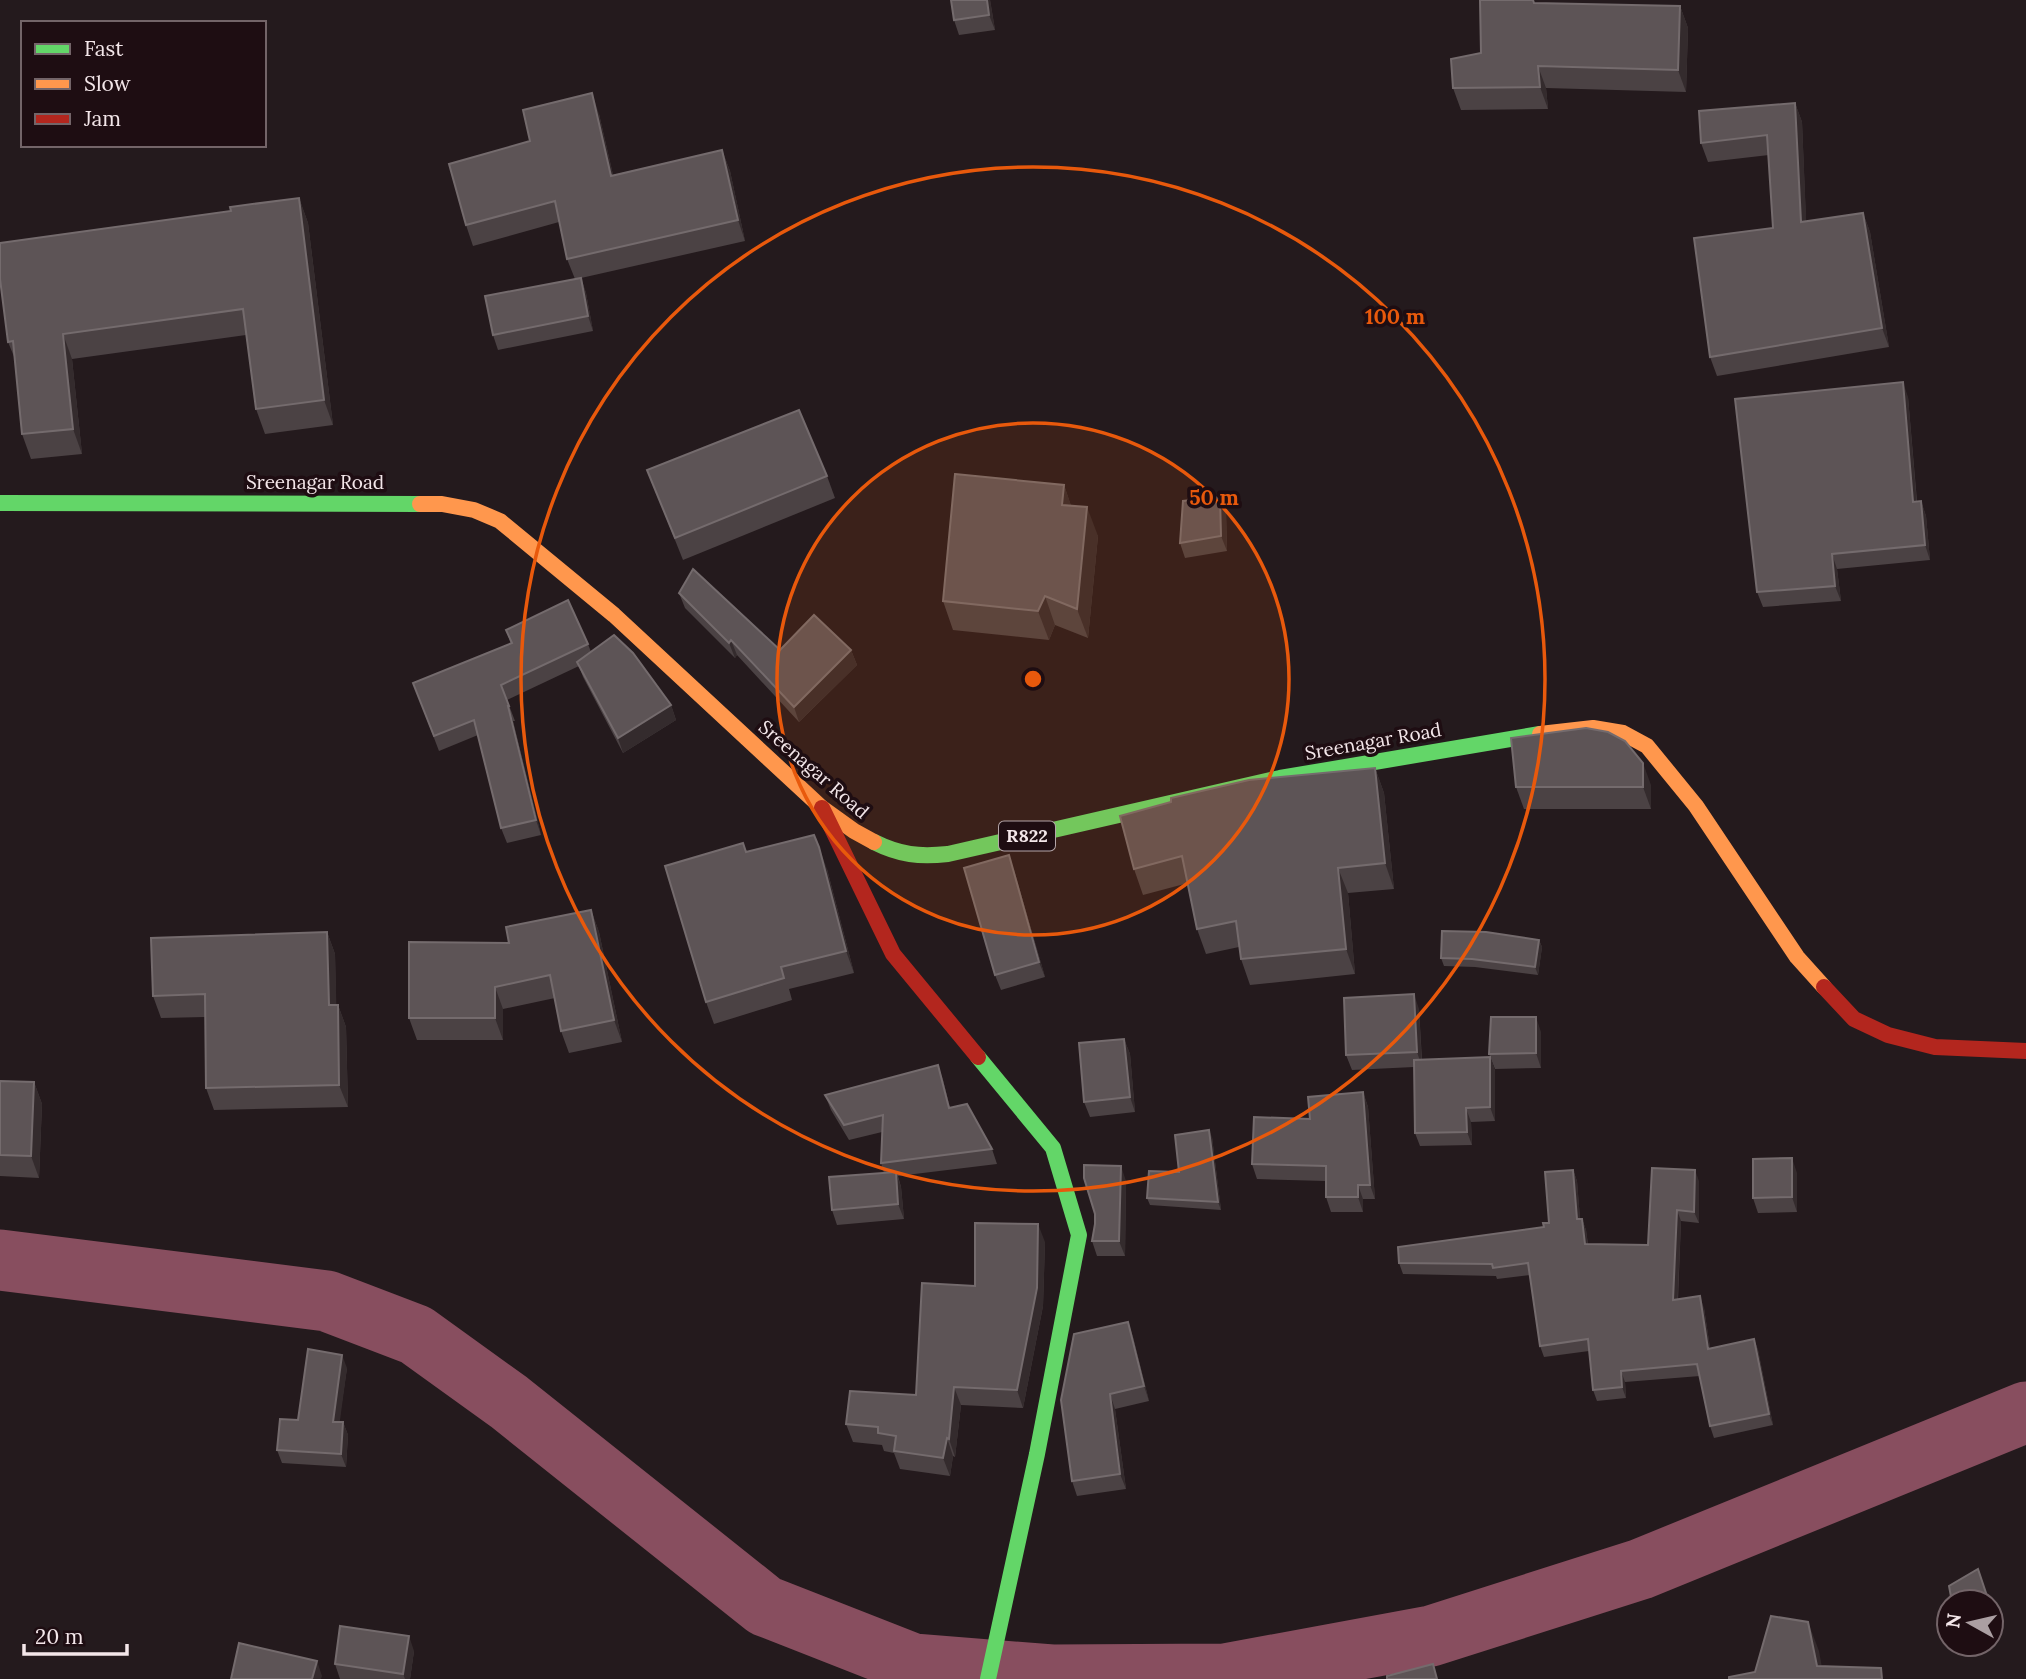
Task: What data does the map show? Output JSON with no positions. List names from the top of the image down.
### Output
{
  "streets": {
    "main road": ["Sreenagar Road", "R822"]
  },
  "legend": ["Fast", "Slow", "Jam"],
  "scale_bar": "20 m",
  "north": "left",
  "rings": ["100 m", "50 m"]
}
